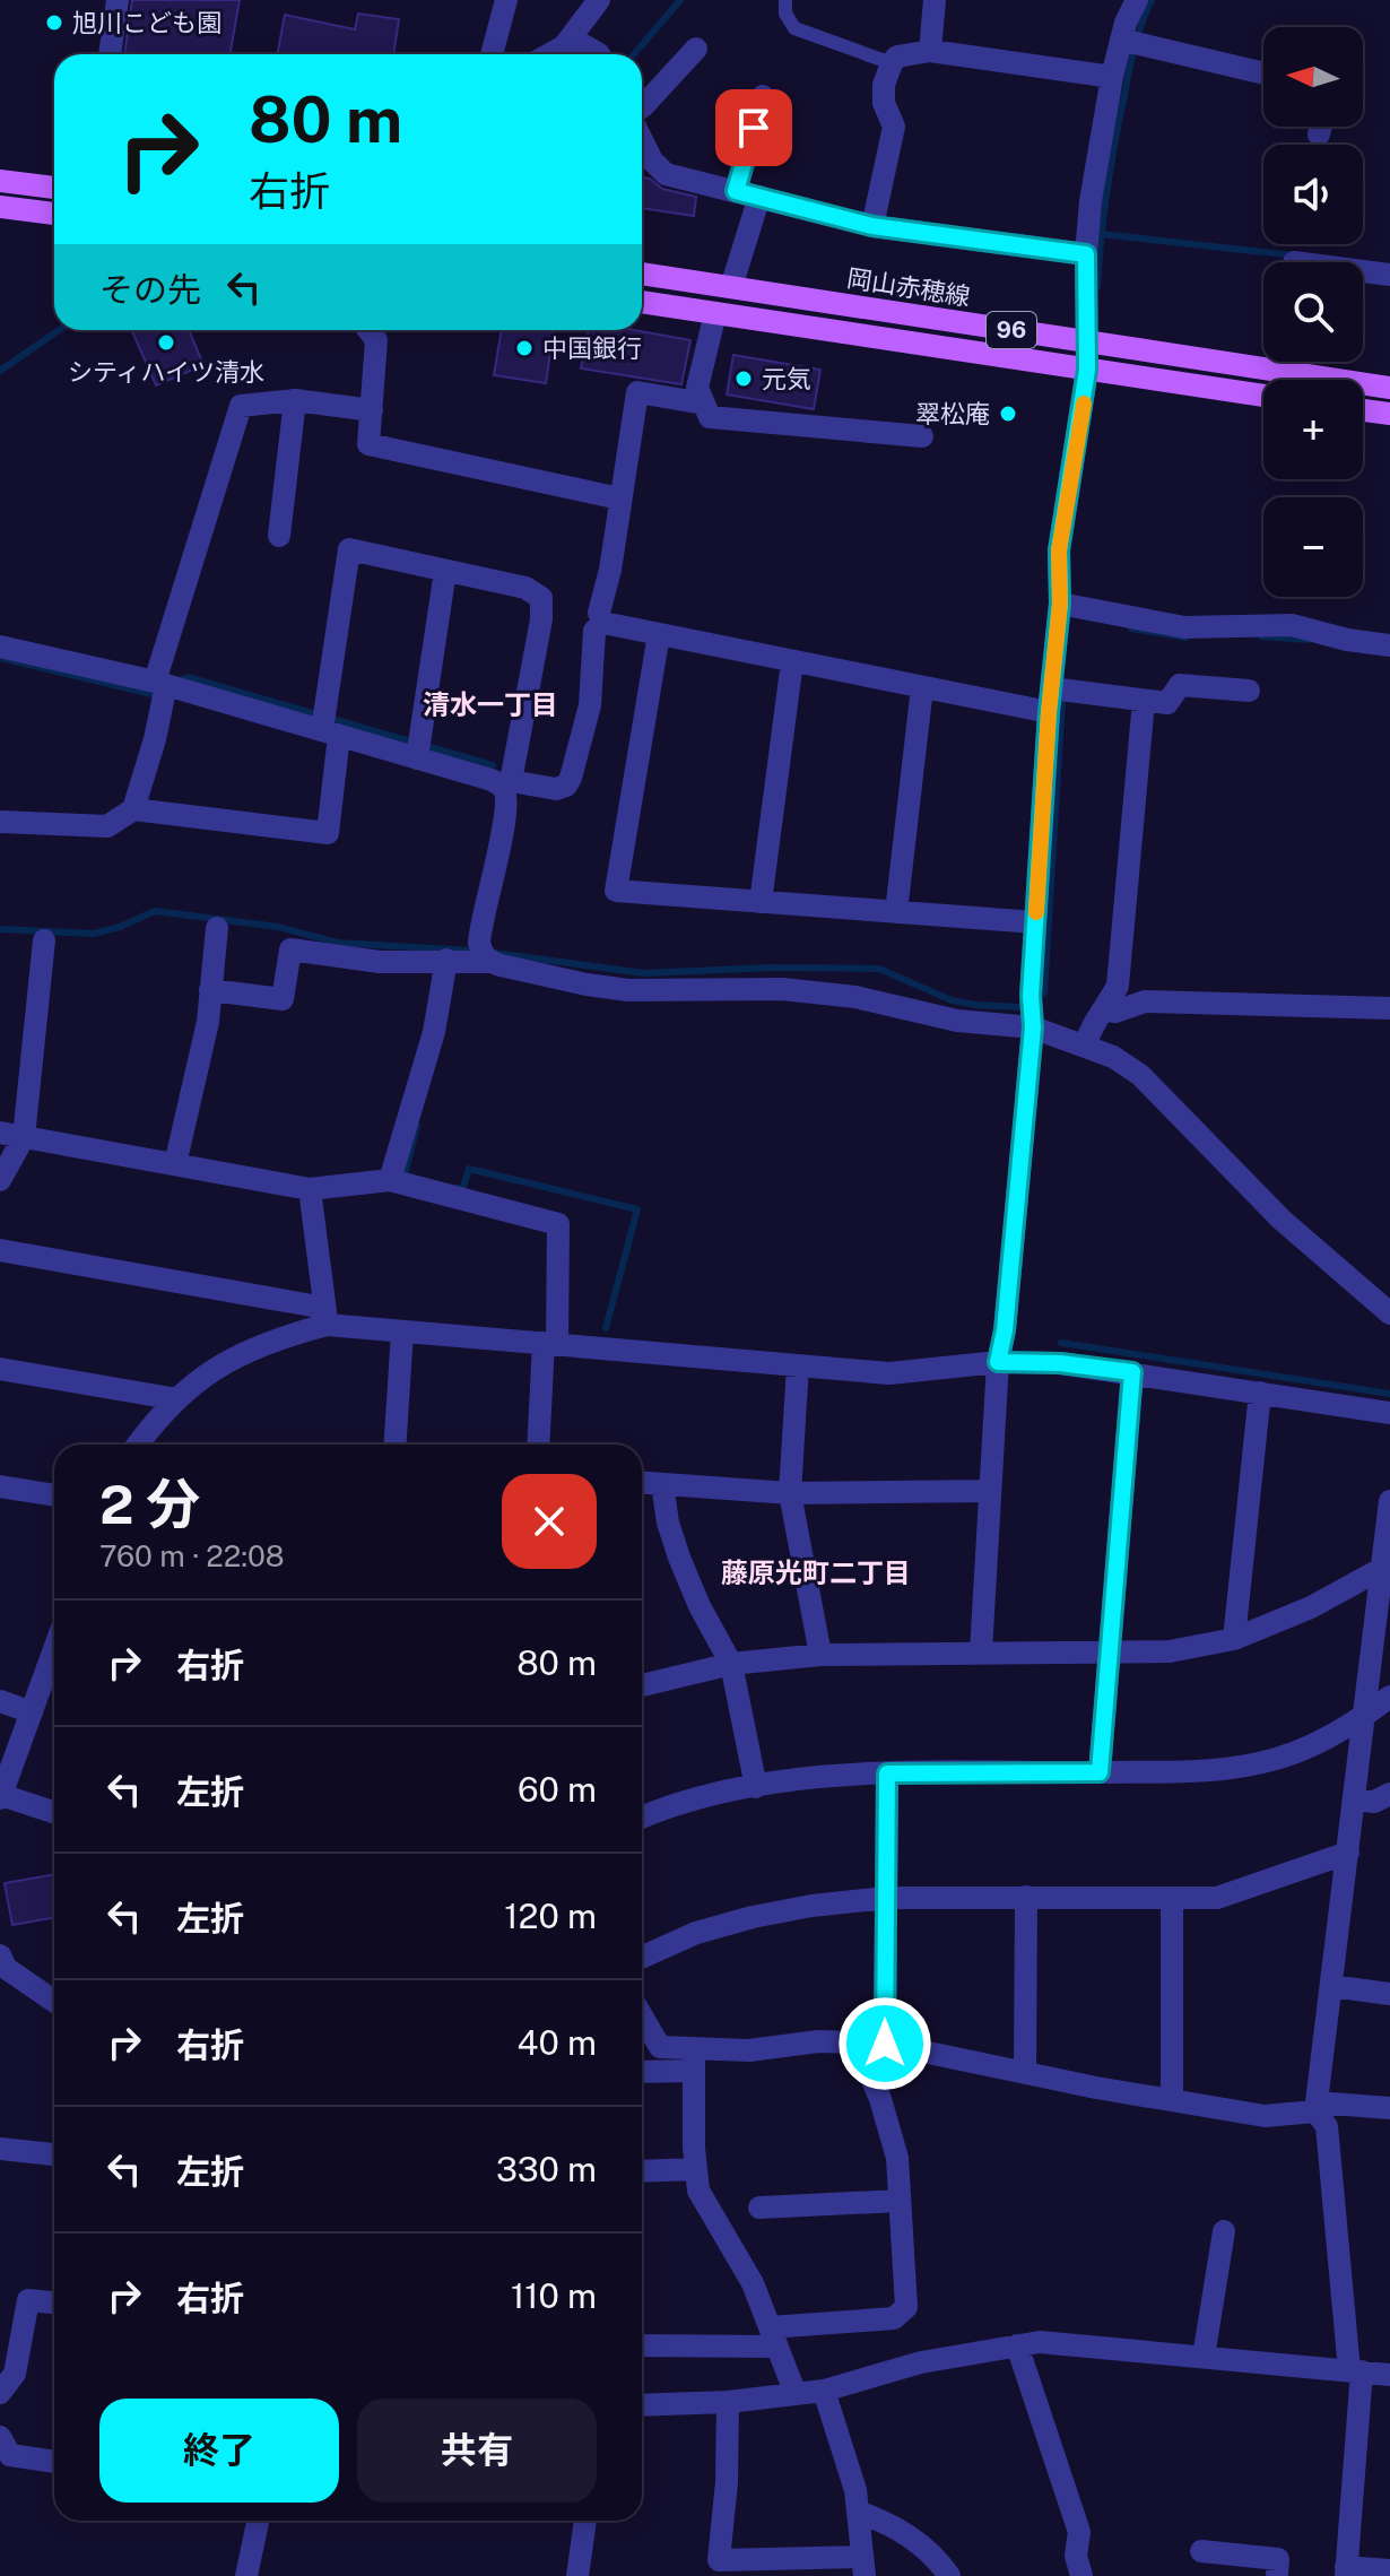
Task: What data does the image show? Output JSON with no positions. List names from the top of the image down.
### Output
{
  "streets": {
    "main road": ["岡山赤穂線", "96"]
  },
  "districts": ["清水一丁目", "藤原光町二丁目"],
  "places": [
    "旭川こども園",
    "シティハイツ清水",
    "中国銀行",
    "元気",
    "翠松庵"
  ],
  "north": "left",
  "page": {
    "map_buttons": ["+", "−"],
    "turn": ["80 m", "右折"],
    "then": "その先",
    "heading": ["2 分", "760 m · 22:08"],
    "list": [
      {
        "name": "右折",
        "value": "80 m"
      },
      {
        "name": "左折",
        "value": "60 m"
      },
      {
        "name": "左折",
        "value": "120 m"
      },
      {
        "name": "右折",
        "value": "40 m"
      },
      {
        "name": "左折",
        "value": "330 m"
      },
      {
        "name": "右折",
        "value": "110 m"
      }
    ],
    "buttons": ["終了", "共有"]
  }
}
